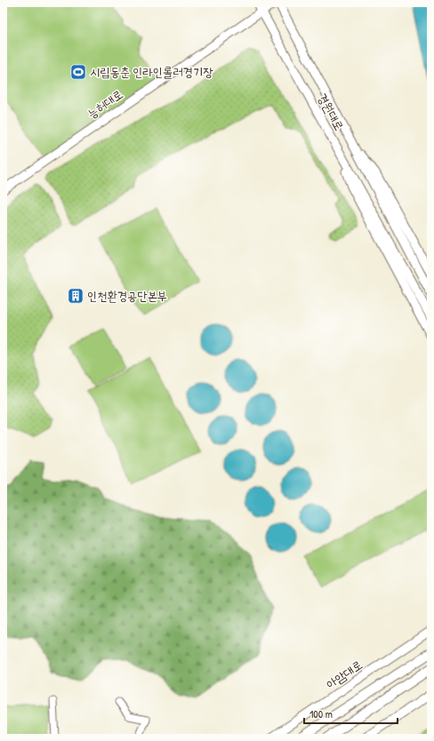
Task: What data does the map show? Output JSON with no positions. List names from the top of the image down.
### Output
{
  "streets": {
    "main road": ["능허대로", "경원대로", "아암대로"]
  },
  "crossings": [
    ["능허대로", "경원대로"]
  ],
  "places": {
    "sports": ["시립동춘 인라인롤러경기장"],
    "building": ["인천환경공단본부"]
  },
  "scale_bar": "100 m"
}
